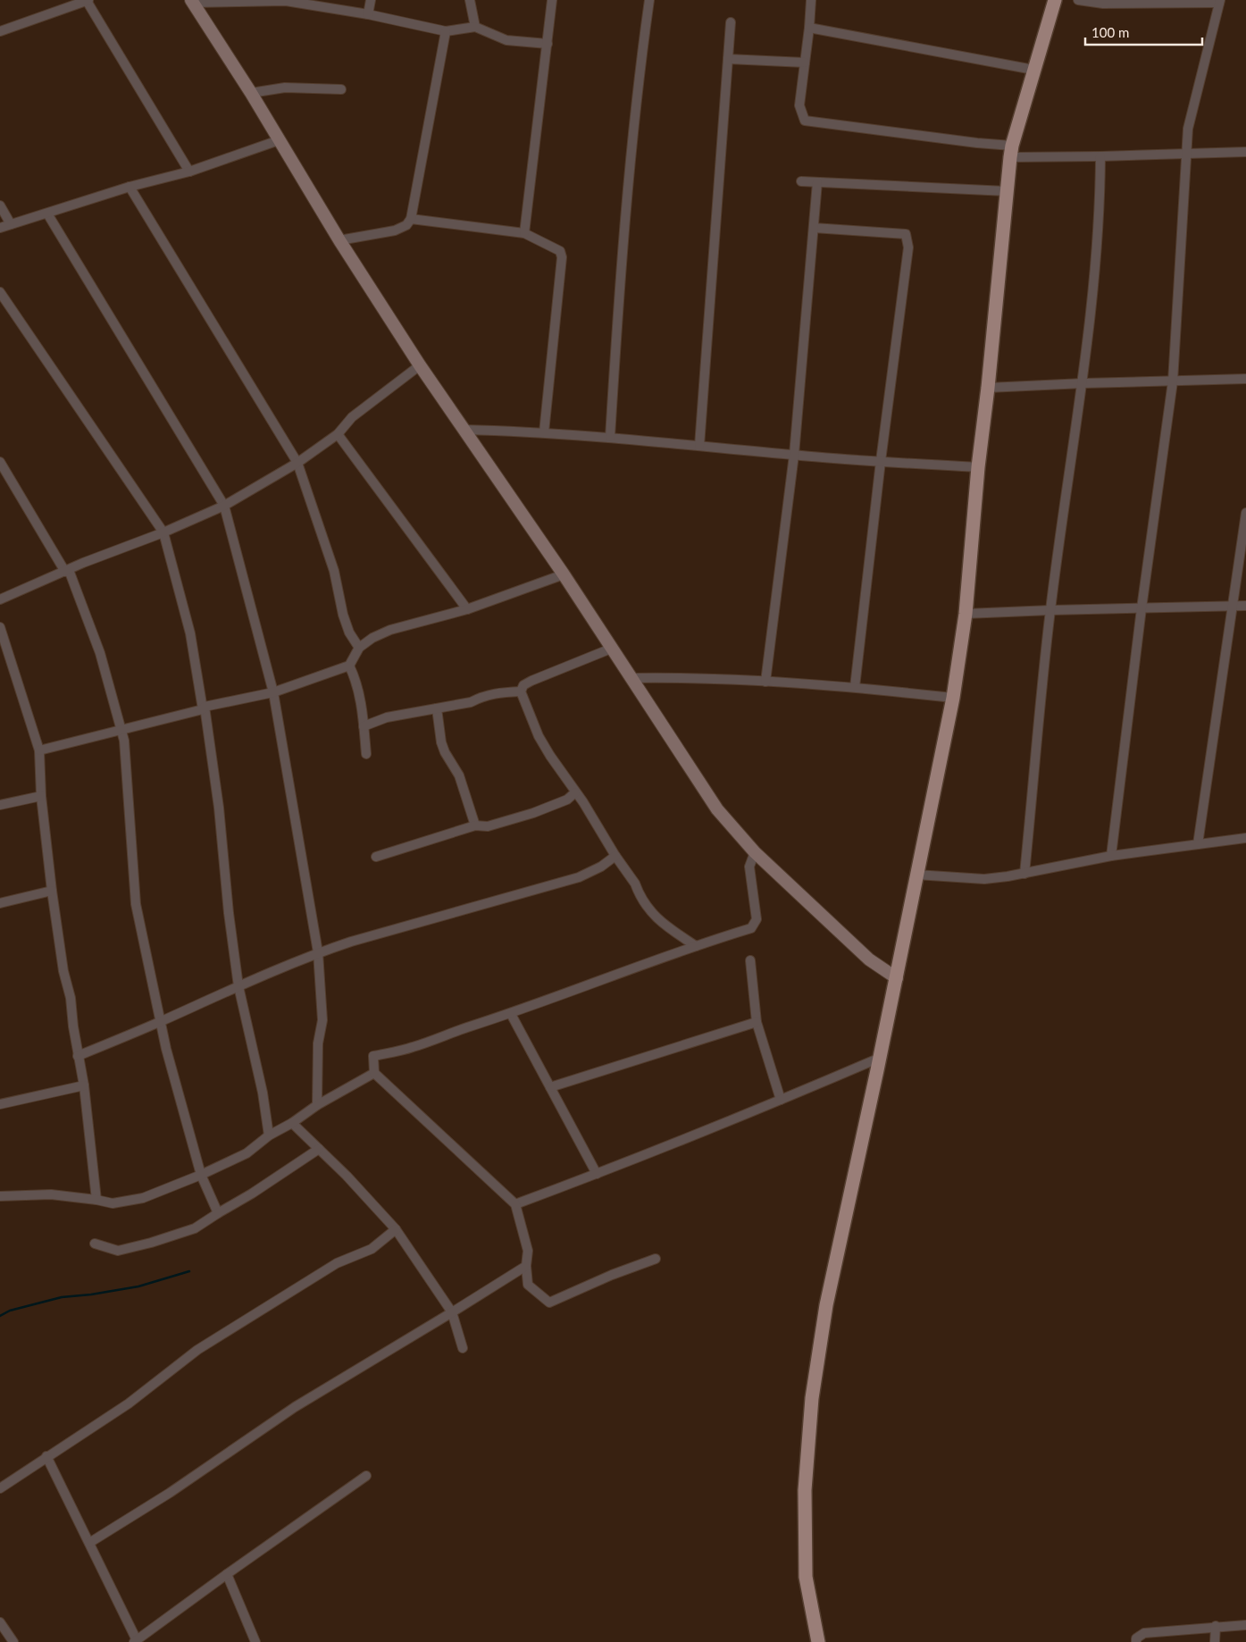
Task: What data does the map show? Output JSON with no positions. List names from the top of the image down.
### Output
{
  "scale_bar": "100 m"
}
